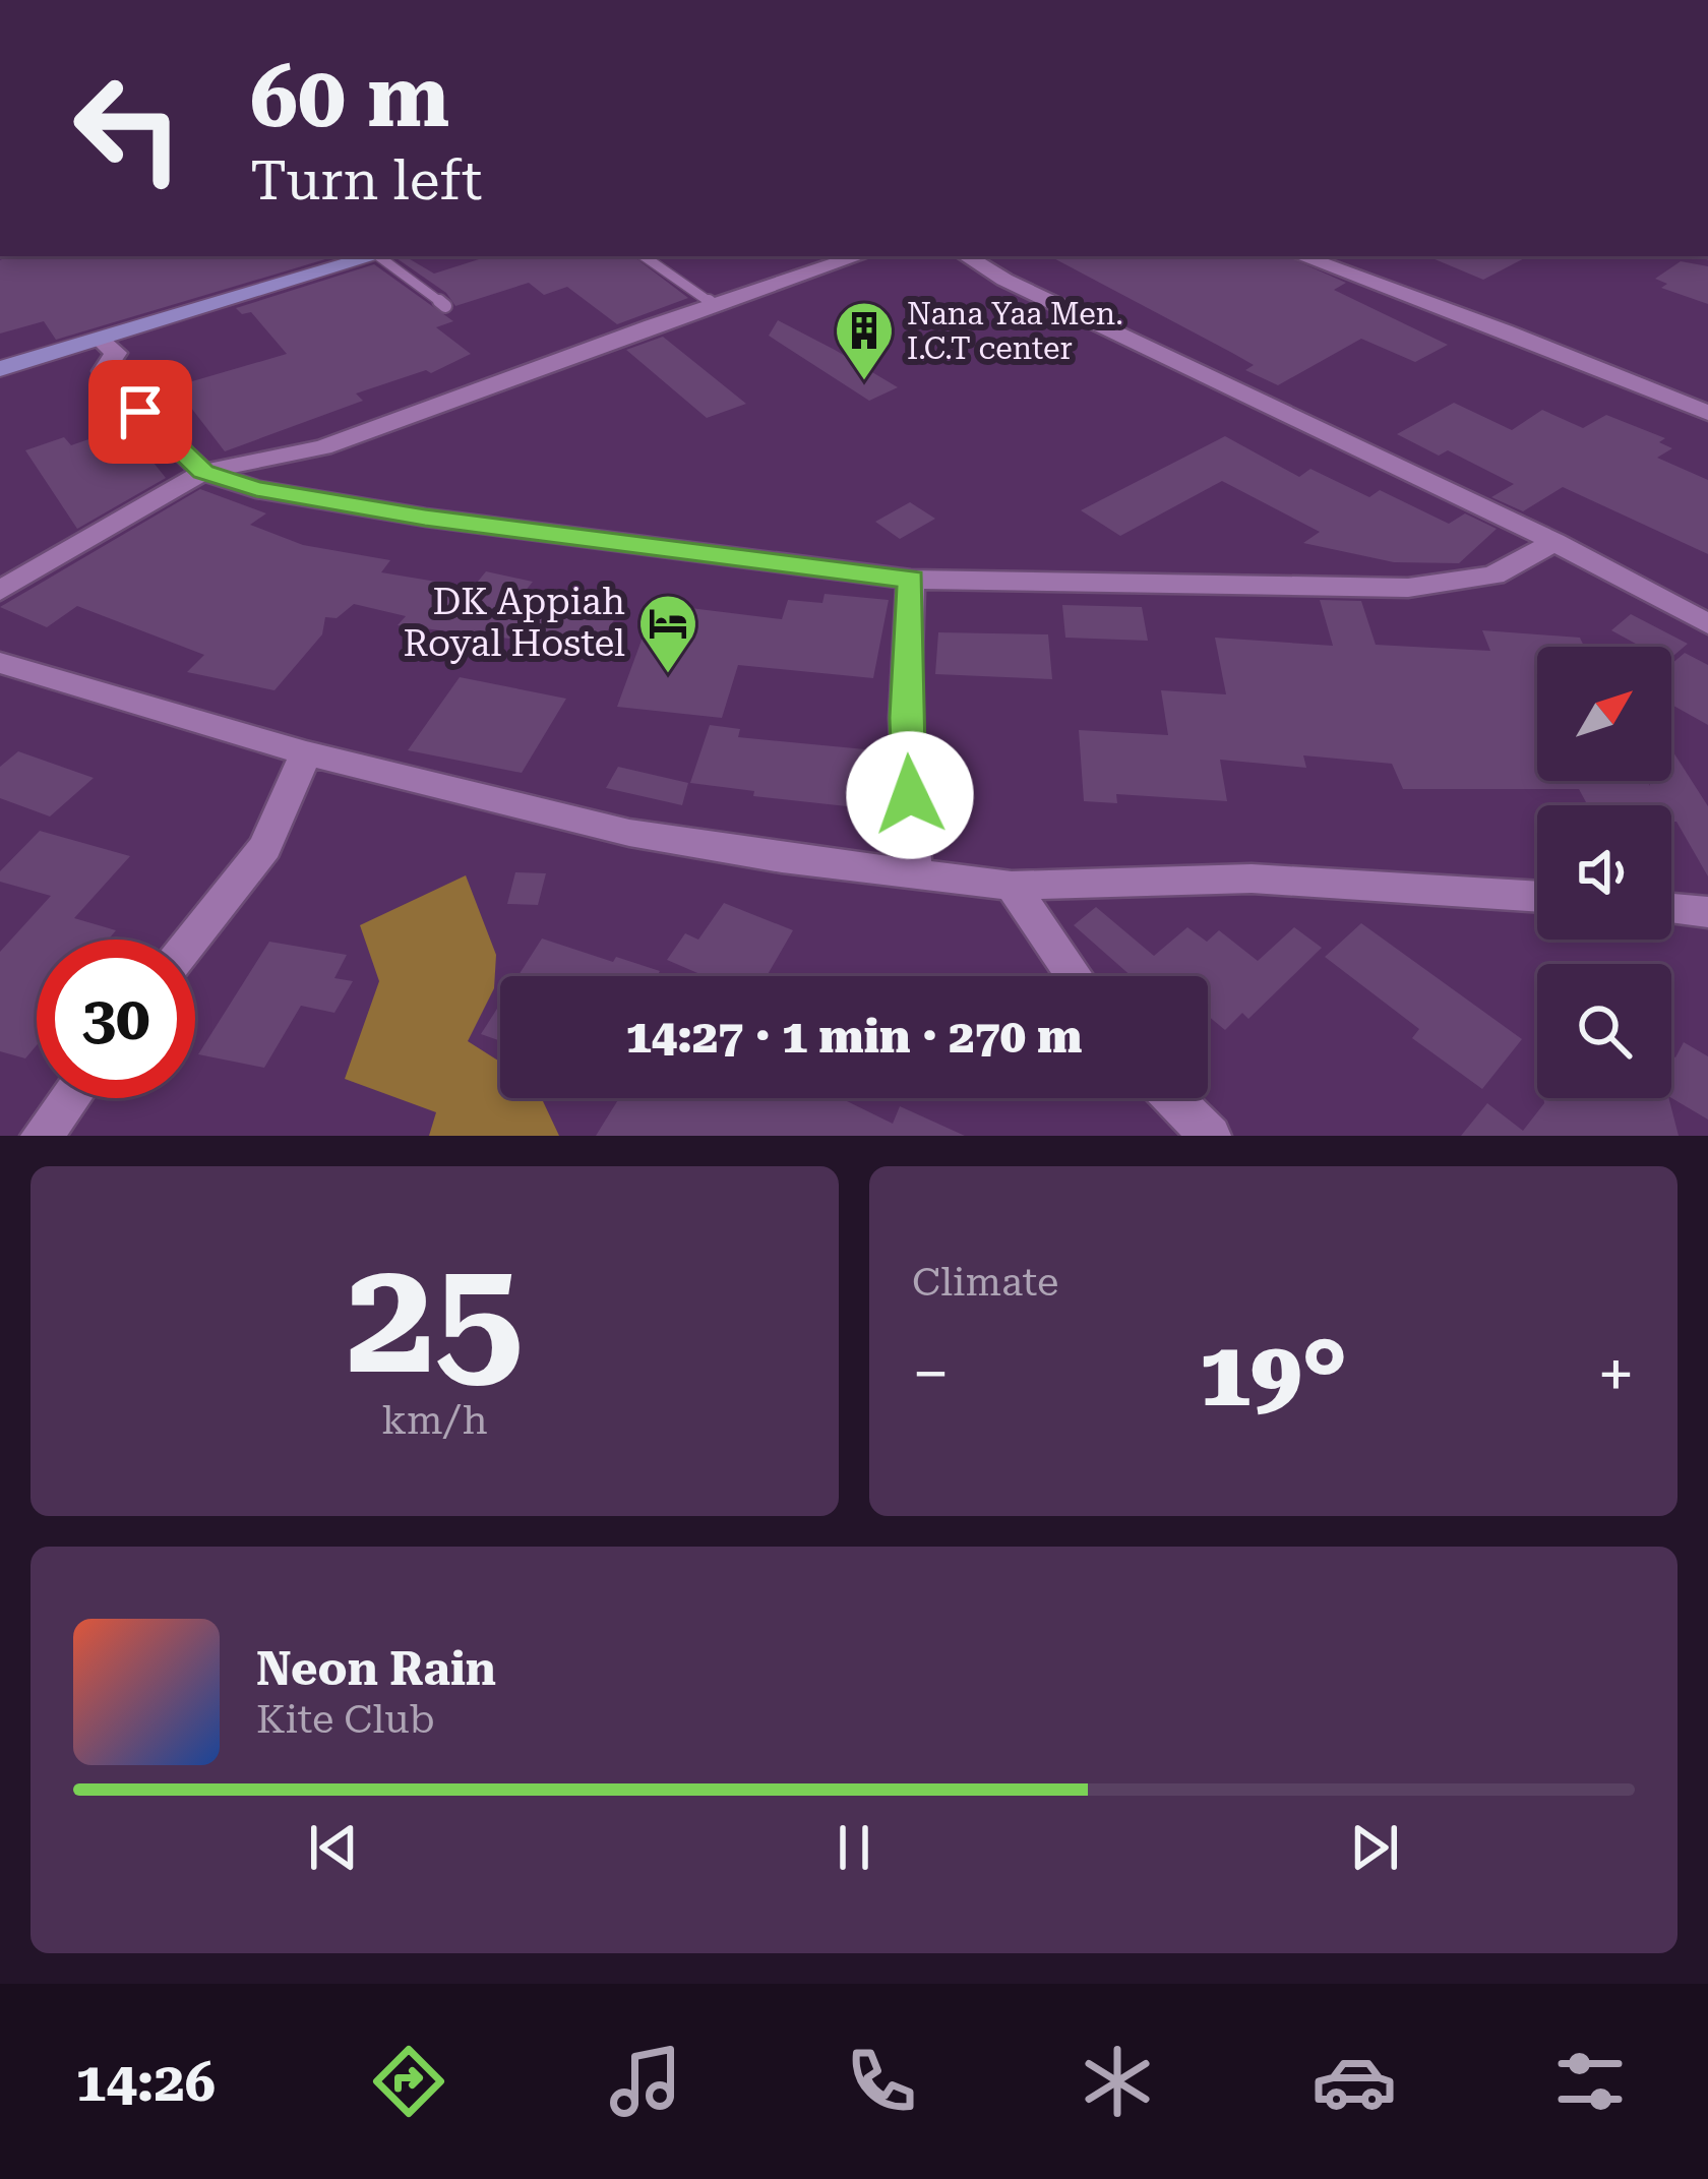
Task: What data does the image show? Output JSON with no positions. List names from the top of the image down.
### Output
{
  "places": {
    "building": ["Nana Yaa Men. I.C.T center"],
    "hotel": ["DK Appiah Royal Hostel"]
  },
  "north": "top right",
  "page": {
    "turn": ["60 m", "Turn left"],
    "limit": "30",
    "trip": "14:27 · 1 min · 270 m",
    "tile": [
      ["25", "km/h"],
      "Climate"
    ],
    "heat": ["−", "19°", "+"],
    "song": ["Neon Rain", "Kite Club"],
    "tabs": "14:26"
  }
}
